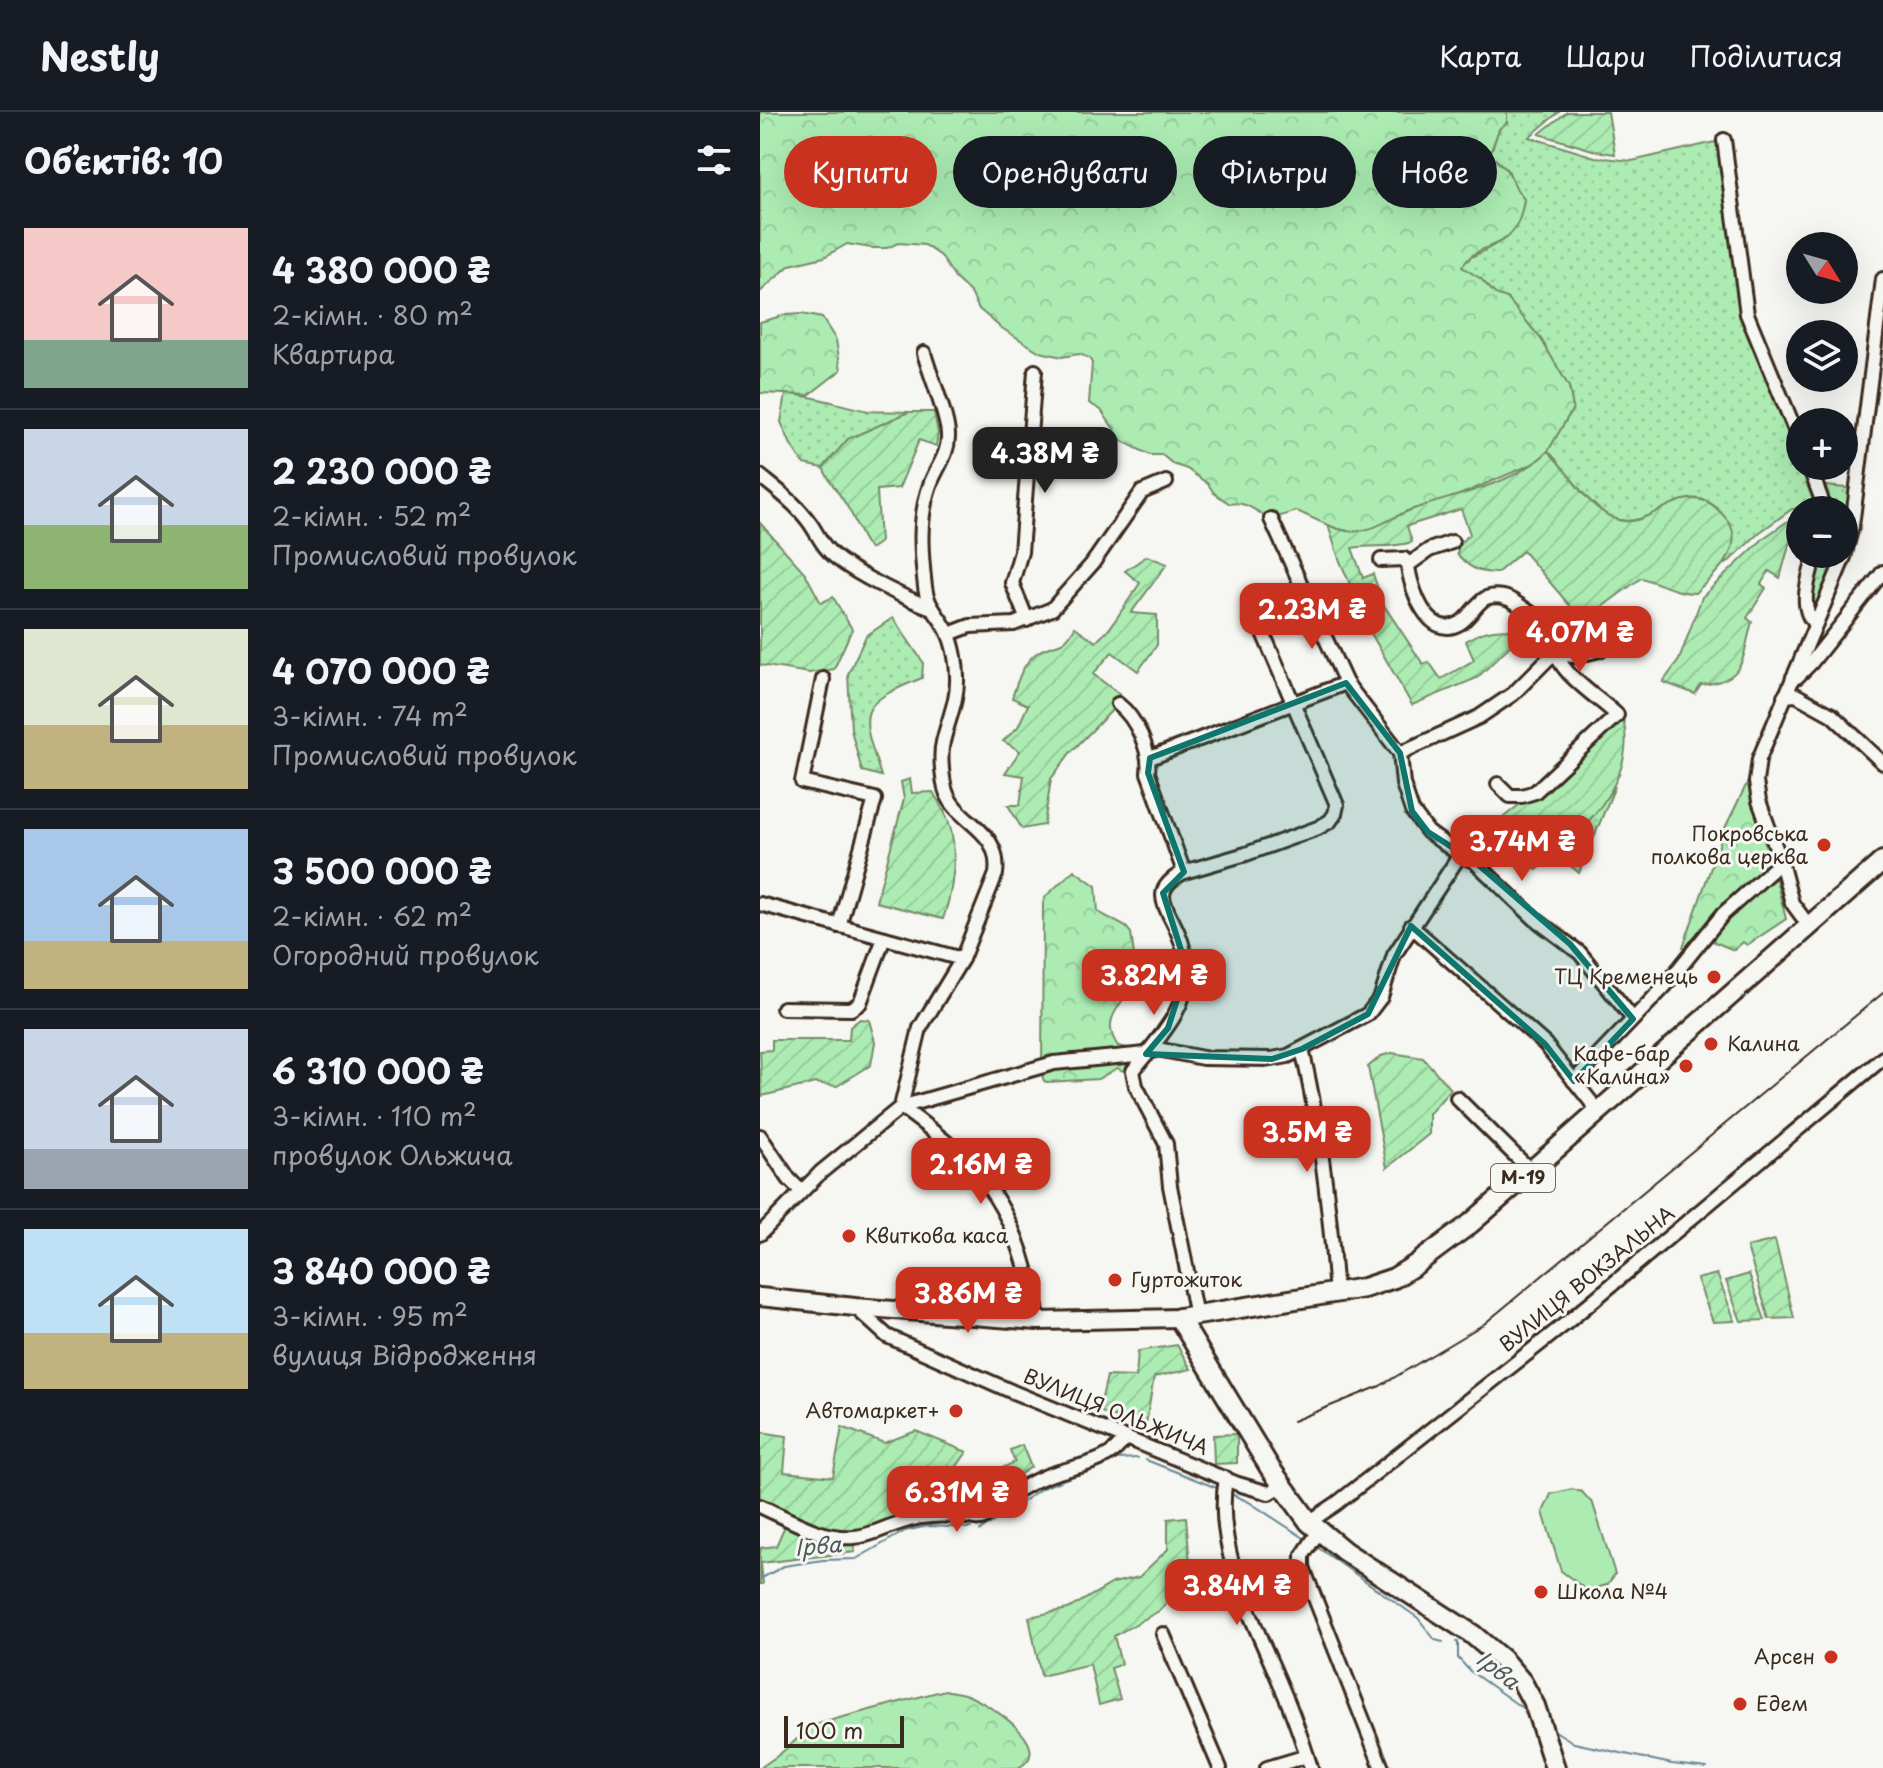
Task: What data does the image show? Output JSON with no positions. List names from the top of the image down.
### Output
{
  "streets": {
    "highway": ["М-19"],
    "street": ["ВУЛИЦЯ ВОКЗАЛЬНА", "ВУЛИЦЯ ОЛЬЖИЧА"]
  },
  "water": ["Ірва"],
  "places": [
    "Покровська полкова церква",
    "ТЦ Кременець",
    "Калина",
    "Кафе-бар «Калина»",
    "Квиткова каса",
    "Гуртожиток",
    "Автомаркет+",
    "Школа №4",
    "Арсен",
    "Едем"
  ],
  "scale_bar": "100 m",
  "north": "bottom right",
  "page": {
    "header": "Nestly",
    "nav": ["Карта", "Шари", "Поділитися"],
    "heading": "Об’єктів: 10",
    "chip": [
      "Купити",
      "Орендувати",
      "Фільтри",
      "Нове"
    ],
    "list": [
      {
        "name": "4 380 000 ₴",
        "note": "2-кімн. · 80 m² · Квартира"
      },
      {
        "name": "2 230 000 ₴",
        "note": "2-кімн. · 52 m² · Промисловий провулок"
      },
      {
        "name": "4 070 000 ₴",
        "note": "3-кімн. · 74 m² · Промисловий провулок"
      },
      {
        "name": "3 500 000 ₴",
        "note": "2-кімн. · 62 m² · Огородний провулок"
      },
      {
        "name": "6 310 000 ₴",
        "note": "3-кімн. · 110 m² · провулок Ольжича"
      },
      {
        "name": "3 840 000 ₴",
        "note": "3-кімн. · 95 m² · вулиця Відродження"
      }
    ],
    "map_buttons": ["+", "−"],
    "price": [
      "4.38M ₴",
      "2.23M ₴",
      "4.07M ₴",
      "3.74M ₴",
      "3.82M ₴",
      "3.5M ₴",
      "2.16M ₴",
      "3.86M ₴",
      "6.31M ₴",
      "3.84M ₴"
    ],
    "scale": "100 m"
  }
}
